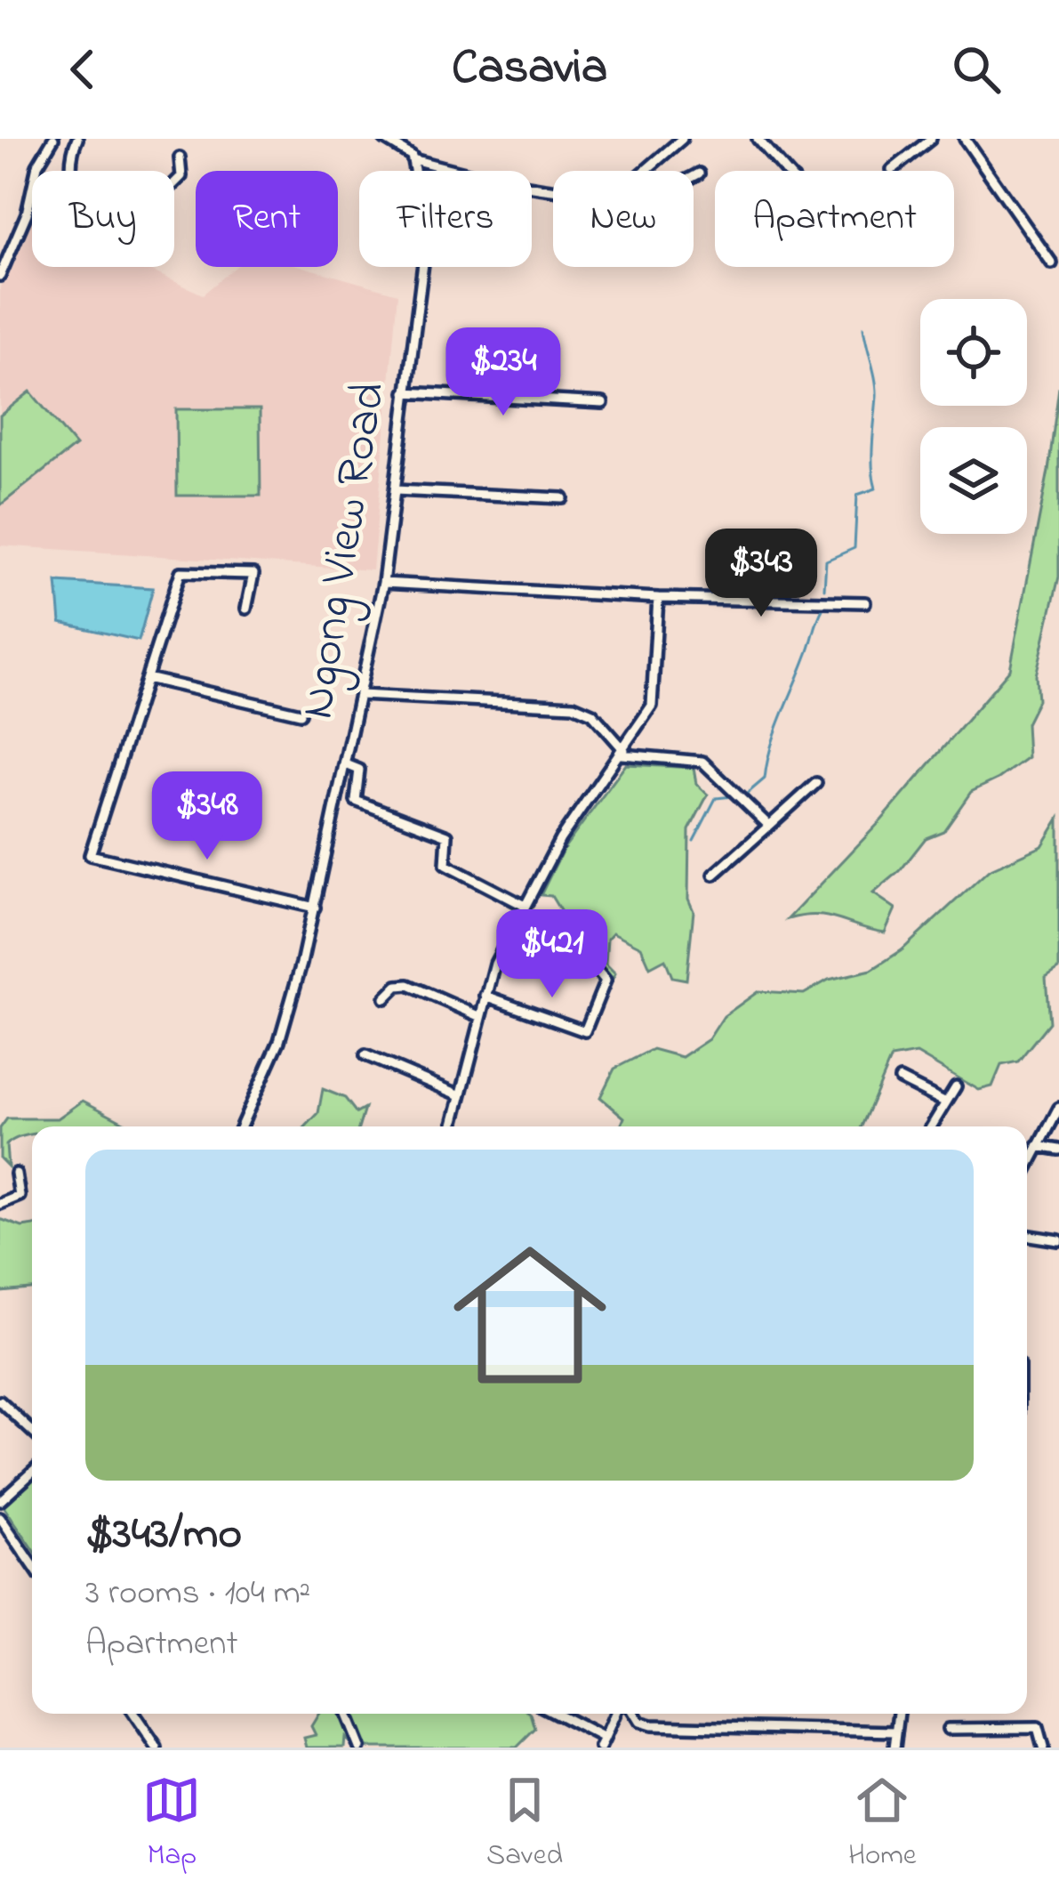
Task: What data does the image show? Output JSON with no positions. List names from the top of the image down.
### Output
{
  "streets": {
    "street": ["Ngong View Road"]
  },
  "page": {
    "header": "Casavia",
    "chip": [
      "Buy",
      "Rent",
      "Filters",
      "New",
      "Apartment"
    ],
    "price": [
      "$234",
      "$343",
      "$348",
      "$421"
    ],
    "list": [
      {
        "name": "$343/mo",
        "note": "3 rooms · 104 m² · Apartment"
      }
    ],
    "tabs": ["Map", "Saved", "Home"]
  }
}
